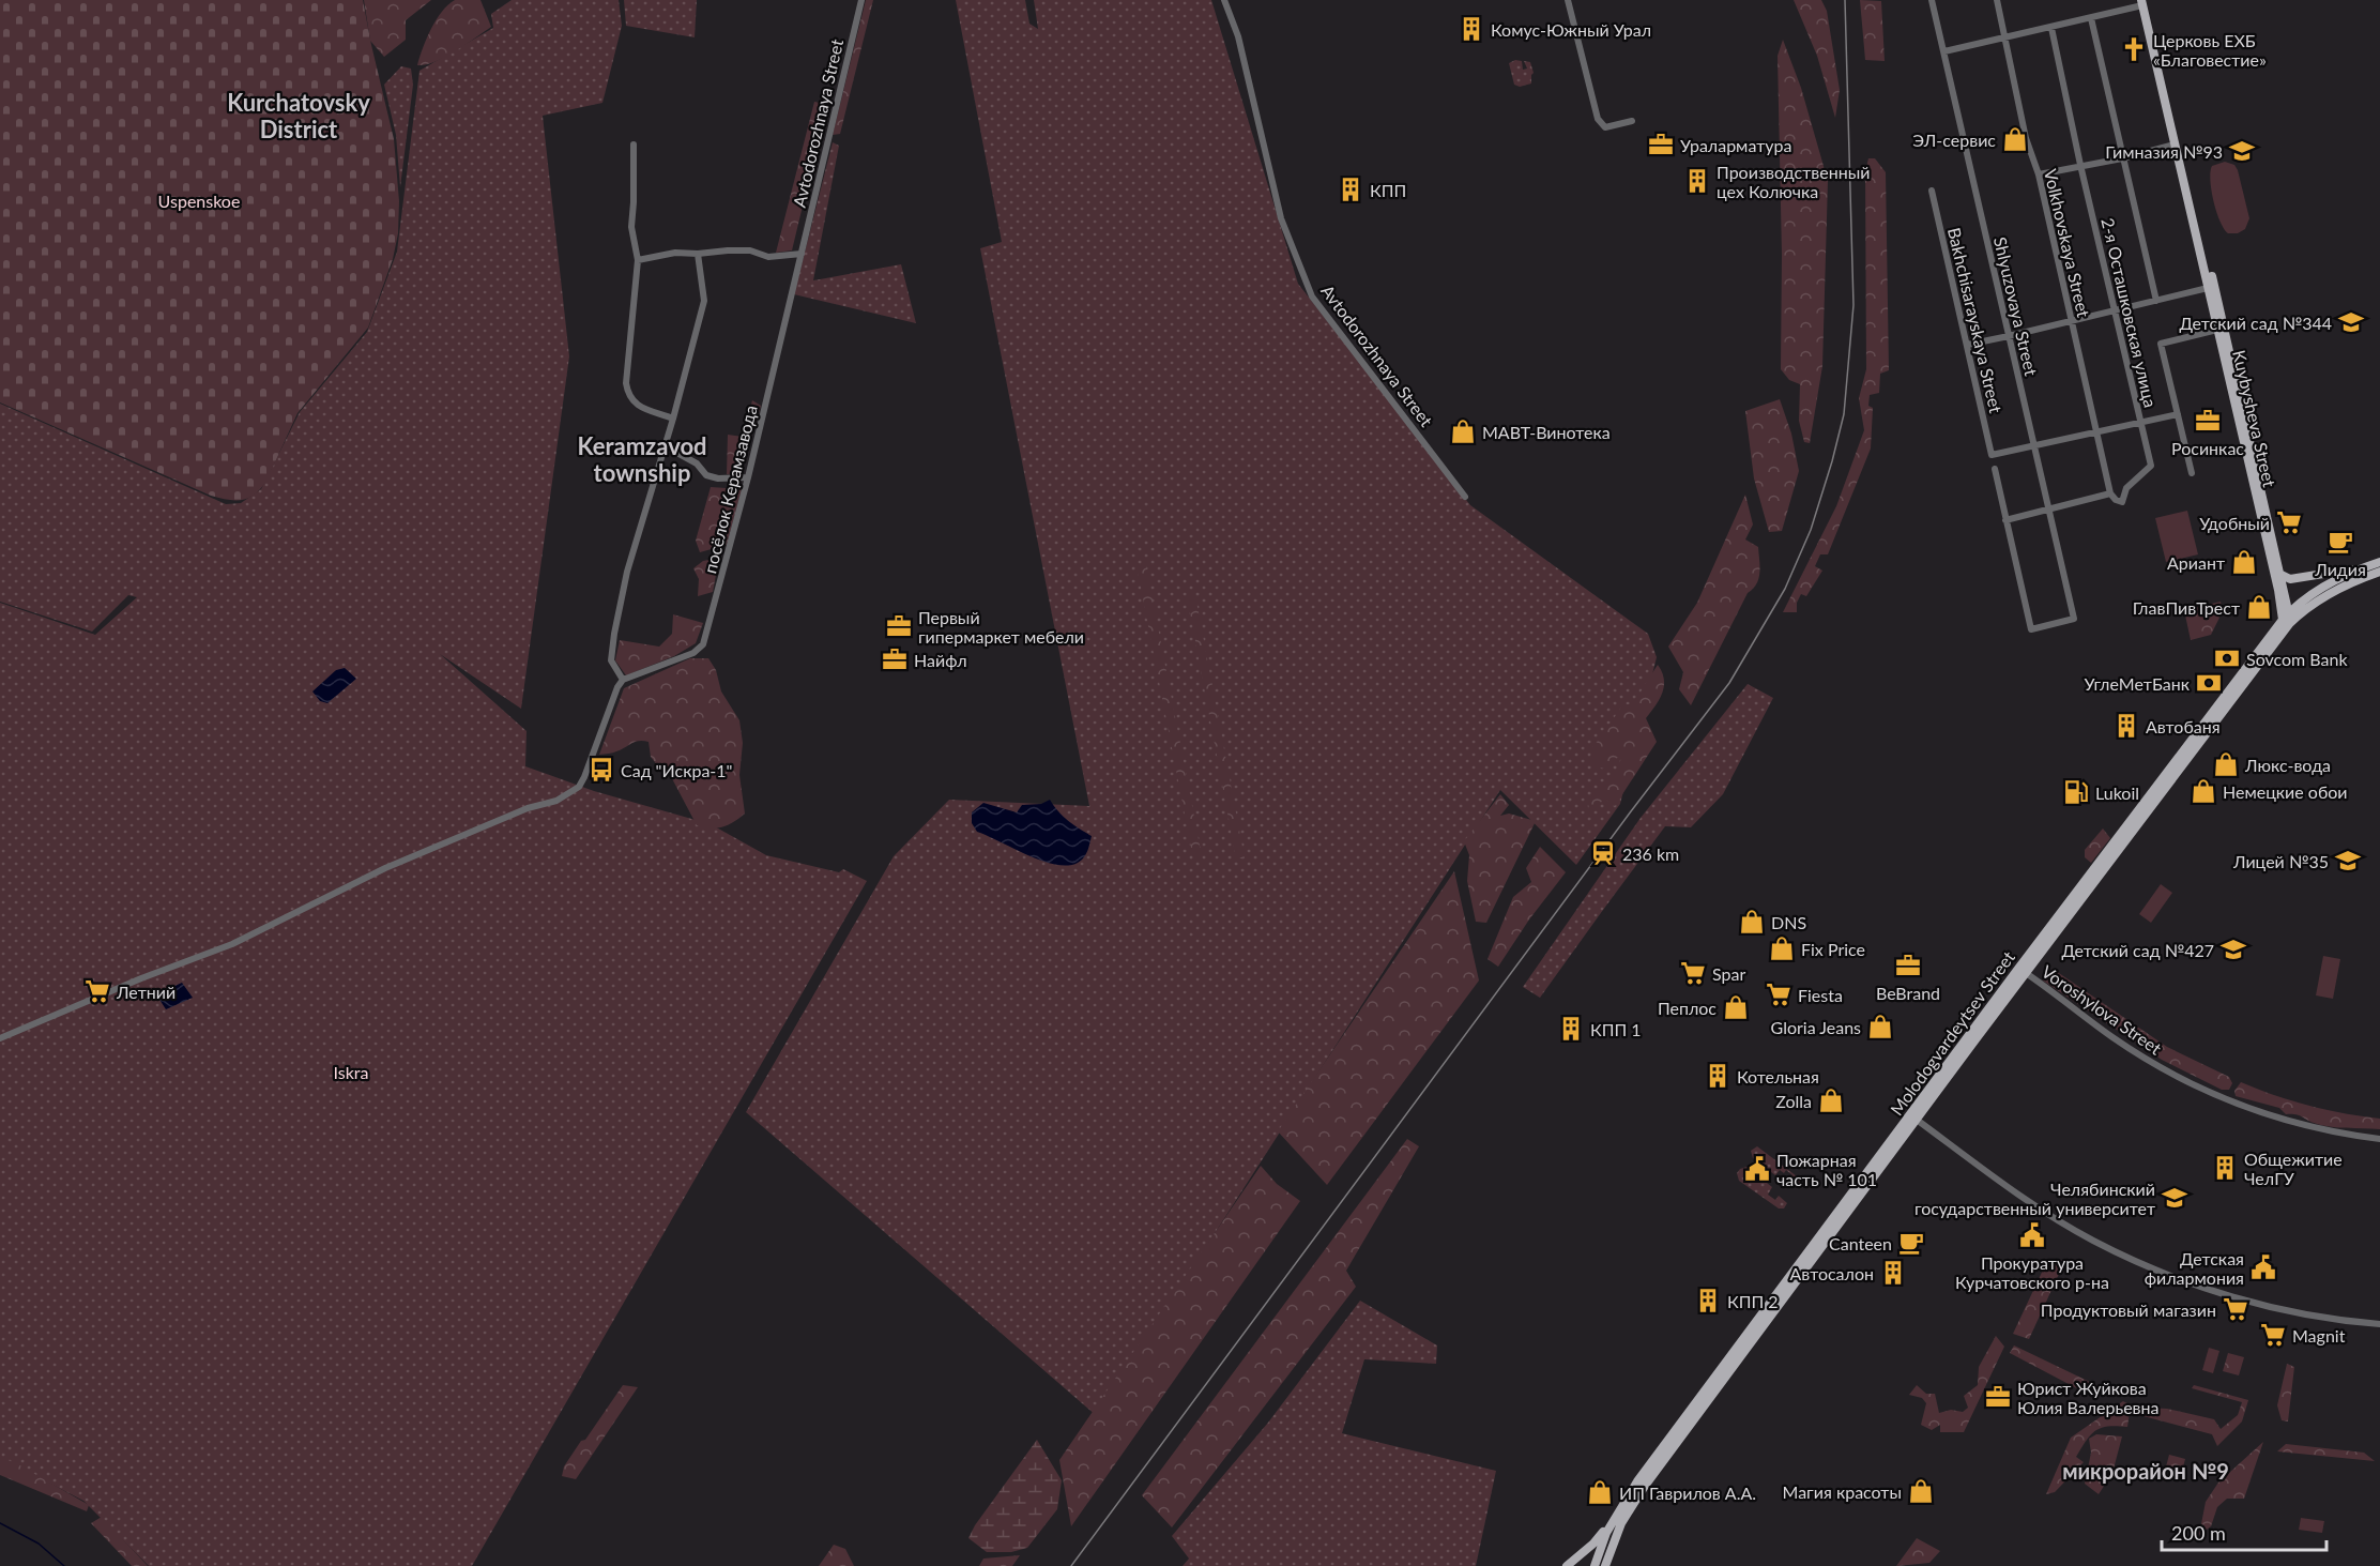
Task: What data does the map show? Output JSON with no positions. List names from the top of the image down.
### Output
{
  "streets": {
    "main road": ["Kuybysheva Street", "Molodogvardeytsev Street"],
    "street": [
      "Avtodorozhnaya Street",
      "Volkhovskaya Street",
      "Shlyuzovaya Street",
      "2-я Осташковская улица",
      "Bakhchisarayskaya Street",
      "посёлок Керамзавода",
      "Voroshylova Street"
    ]
  },
  "crossings": [
    ["Avtodorozhnaya Street", "посёлок Керамзавода"],
    ["Volkhovskaya Street", "2-я Осташковская улица"],
    ["Shlyuzovaya Street", "Bakhchisarayskaya Street"],
    ["Kuybysheva Street", "Molodogvardeytsev Street"],
    ["Voroshylova Street", "Molodogvardeytsev Street"]
  ],
  "districts": ["Kurchatovsky District", "Keramzavod township", "микрорайон №9"],
  "parks": ["Uspenskoe", "Iskra"],
  "places": {
    "building": [
      "Комус-Южный Урал",
      "Производственный цех Колючка",
      "КПП",
      "Автобаня",
      "КПП 1",
      "Котельная",
      "Общежитие ЧелГУ",
      "Автосалон",
      "КПП 2"
    ],
    "church": ["Церковь ЕХБ «Благовестие»"],
    "shop": [
      "ЭЛ-сервис",
      "МАВТ-Винотека",
      "Ариант",
      "ГлавПивТрест",
      "Люкс-вода",
      "Немецкие обои",
      "DNS",
      "Fix Price",
      "Пеплос",
      "Gloria Jeans",
      "Zolla",
      "Магия красоты",
      "ИП Гаврилов А.А."
    ],
    "office": [
      "Ураларматура",
      "Росинкас",
      "Первый гипермаркет мебели",
      "Найфл",
      "BeBrand",
      "Юрист Жуйкова Юлия Валерьевна"
    ],
    "school or university": [
      "Гимназия №93",
      "Детский сад №344",
      "Лицей №35",
      "Детский сад №427",
      "Челябинский государственный университет"
    ],
    "supermarket": [
      "Удобный",
      "Spar",
      "Летний",
      "Fiesta",
      "Продуктовый магазин",
      "Magnit"
    ],
    "cafe": ["Лидия", "Canteen"],
    "bank": ["Sovcom Bank", "УглеМетБанк"],
    "bus stop": ["Сад \"Искра-1\""],
    "fuel station": ["Lukoil"],
    "station": ["236 km"],
    "public building": ["Пожарная часть № 101", "Прокуратура Курчатовского р-на", "Детская филармония"]
  },
  "scale_bar": "200 m"
}
